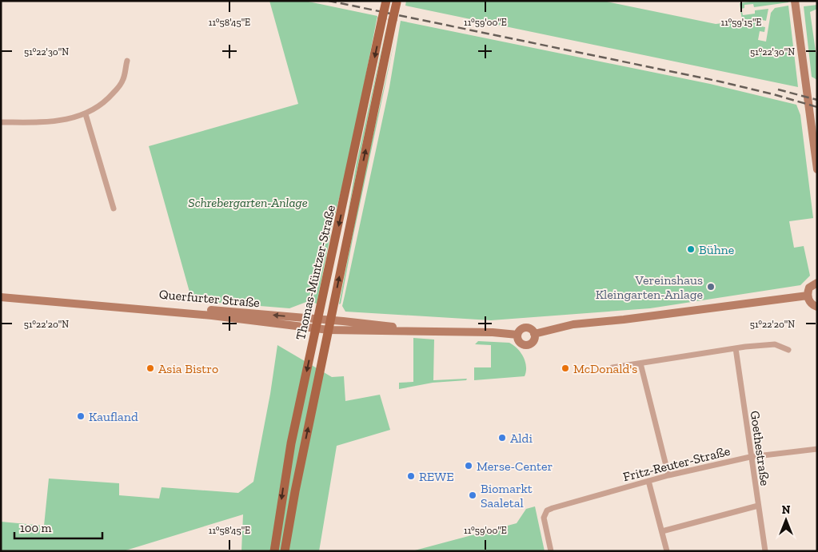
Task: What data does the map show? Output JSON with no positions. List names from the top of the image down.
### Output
{
  "streets": {
    "main road": ["Thomas-Müntzer-Straße", "Querfurter Straße"],
    "street": ["Goethestraße", "Fritz-Reuter-Straße"]
  },
  "crossings": [
    ["Thomas-Müntzer-Straße", "Querfurter Straße"],
    ["Goethestraße", "Fritz-Reuter-Straße"]
  ],
  "parks": ["Schrebergarten-Anlage"],
  "places": [
    "Bühne",
    "Vereinshaus Kleingarten-Anlage",
    "Asia Bistro",
    "McDonald's",
    "Kaufland",
    "Aldi",
    "Merse-Center",
    "REWE",
    "Biomarkt Saaletal"
  ],
  "scale_bar": "100 m",
  "north": "top",
  "coordinates": [
    "11°58'45\"E",
    "11°59'00\"E",
    "11°59'15\"E",
    "51°22'30\"N",
    "51°22'20\"N"
  ]
}
